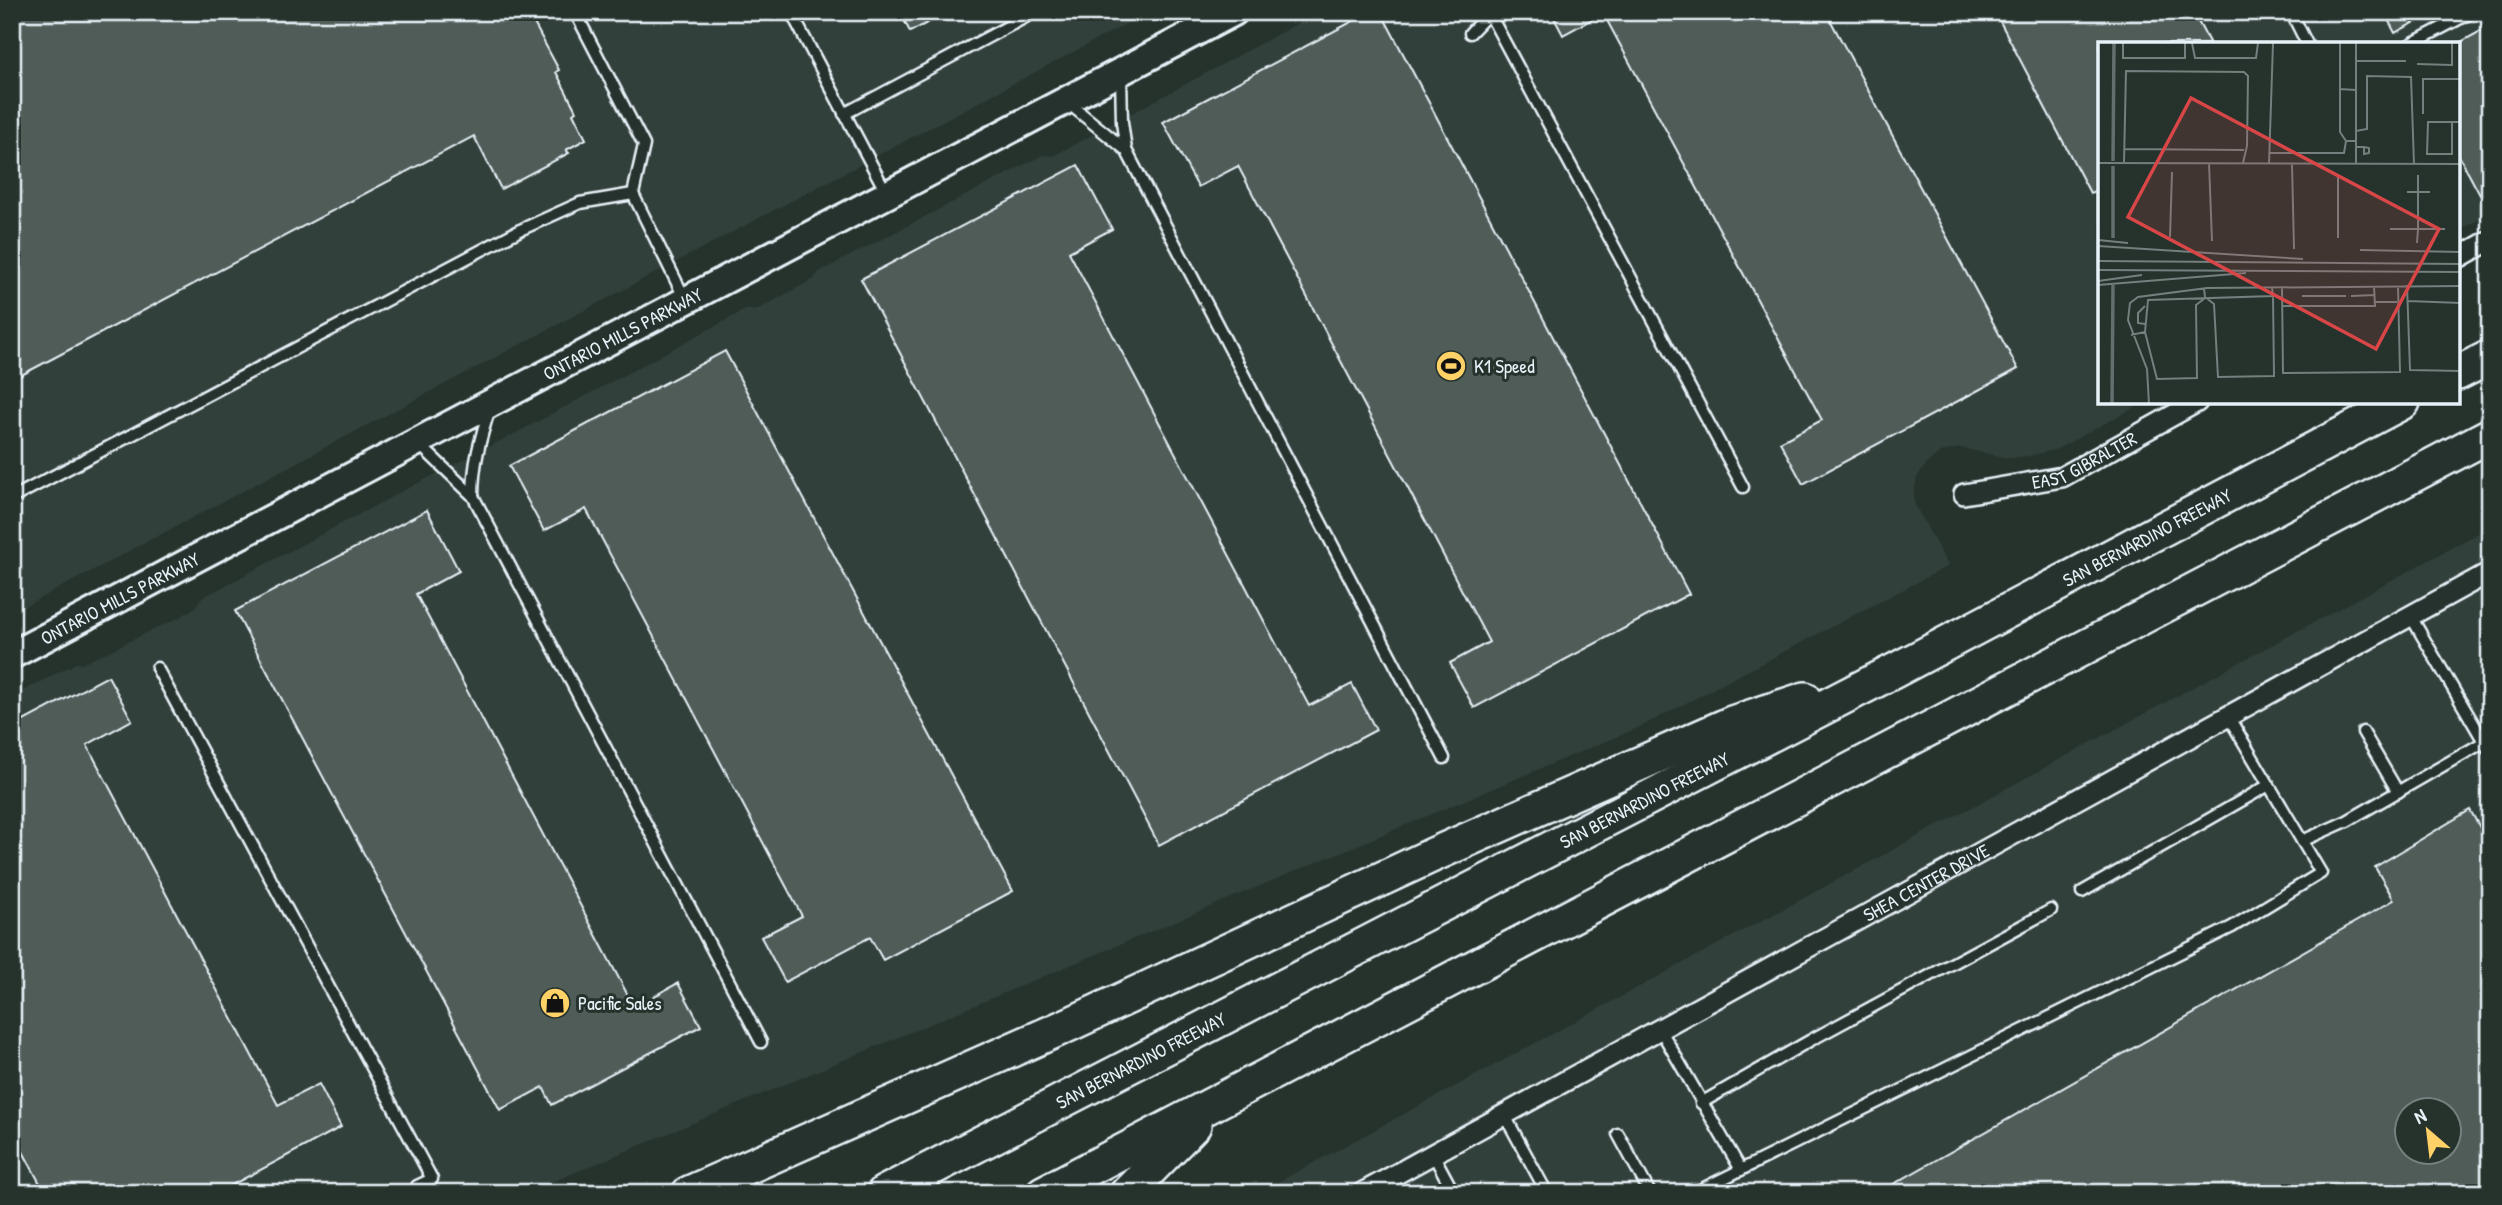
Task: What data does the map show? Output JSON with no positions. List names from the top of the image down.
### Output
{
  "streets": {
    "highway": ["SAN BERNARDINO FREEWAY"],
    "main road": ["ONTARIO MILLS PARKWAY"],
    "street": ["EAST GIBRALTER", "SHEA CENTER DRIVE"]
  },
  "places": {
    "sports": ["K1 Speed"],
    "shop": ["Pacific Sales"]
  },
  "north": "top left"
}
